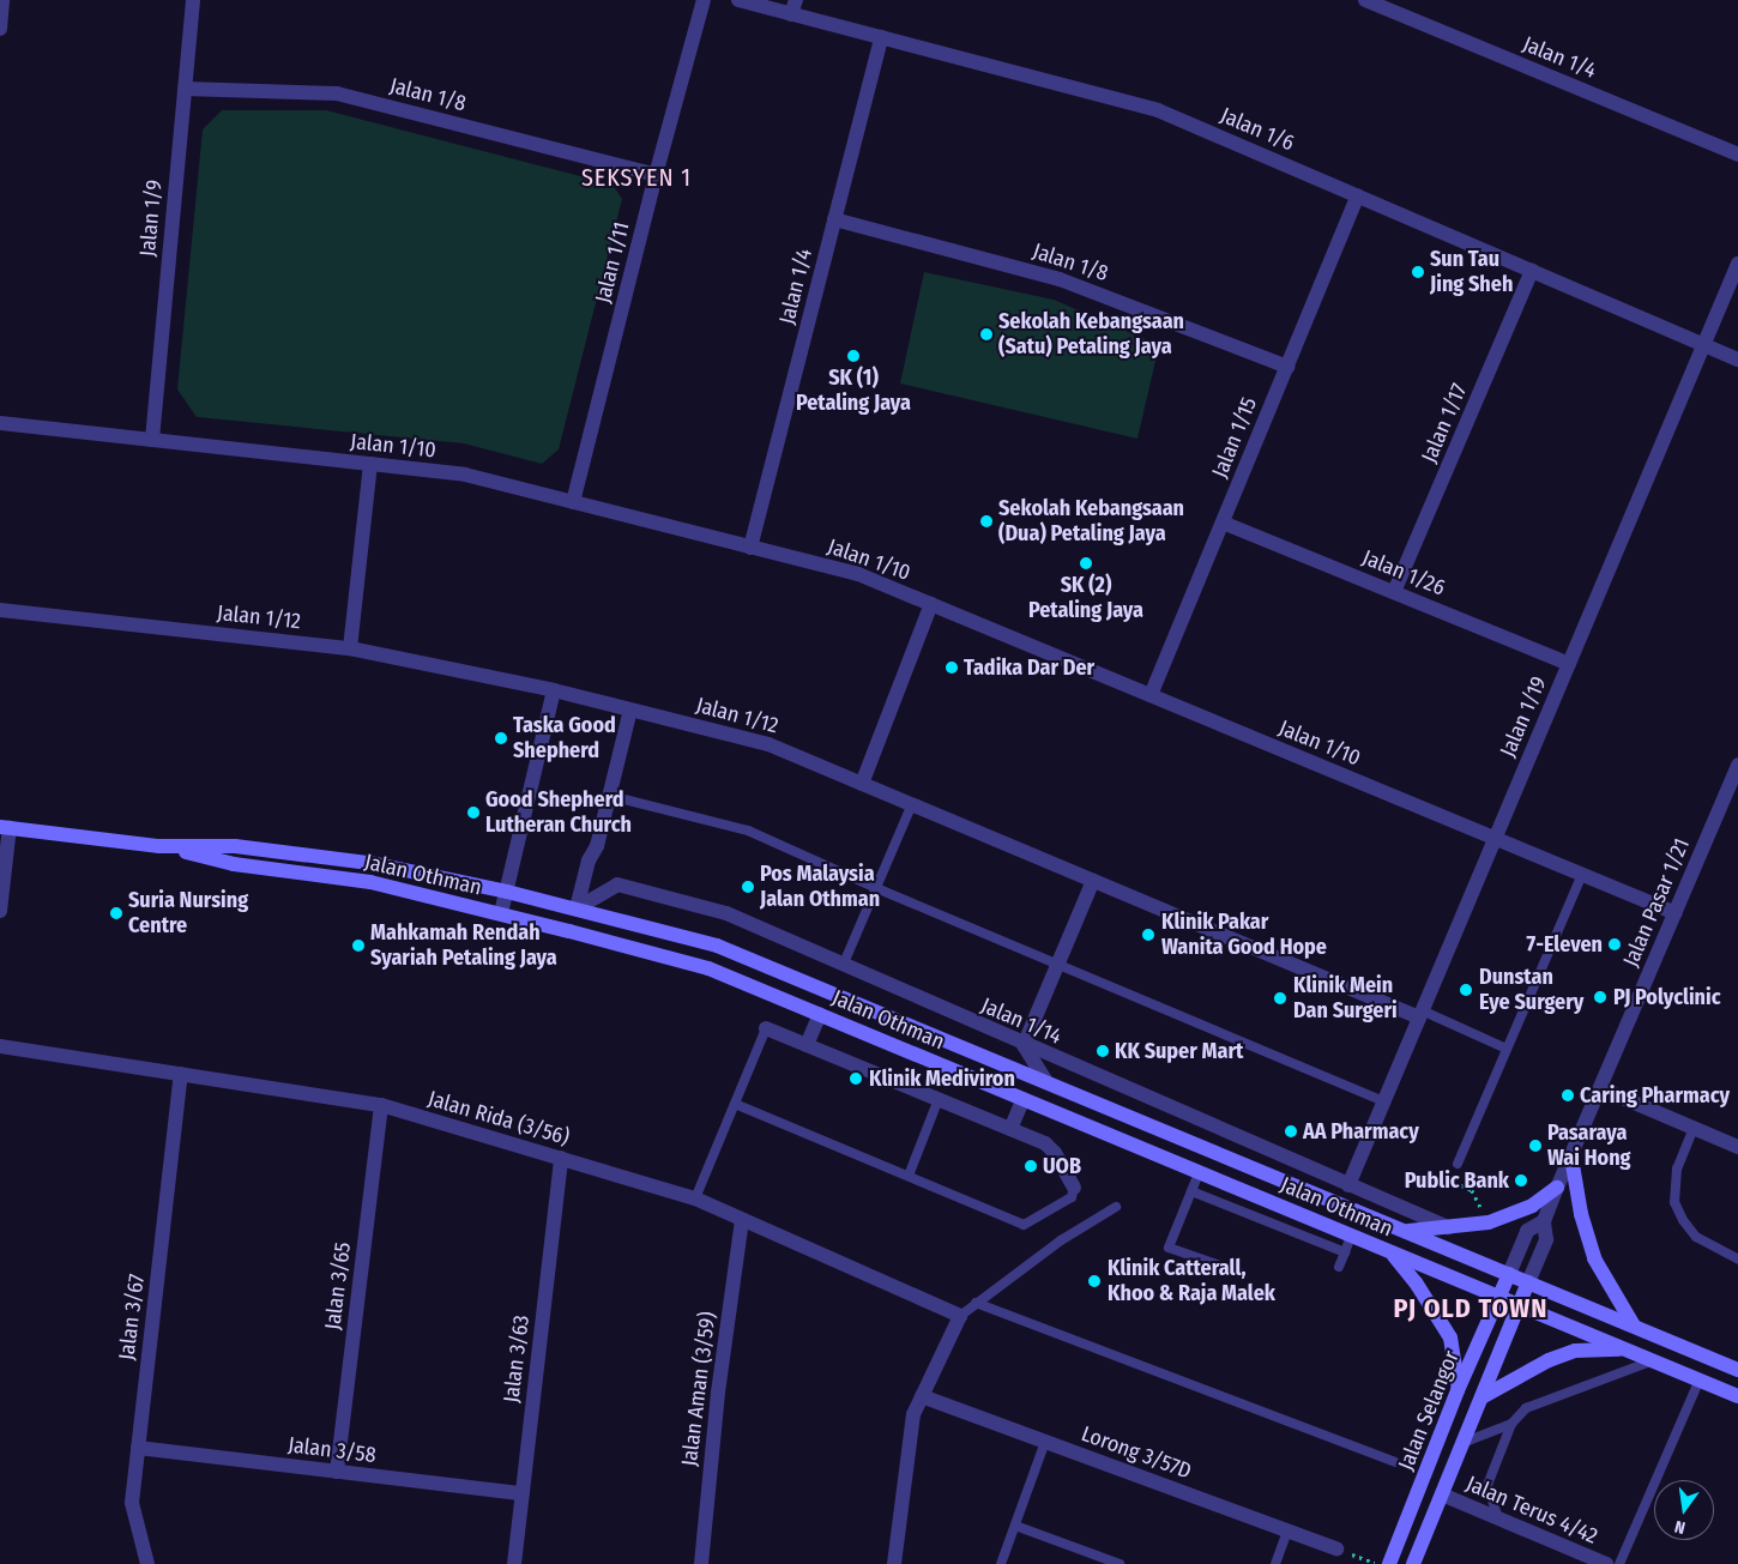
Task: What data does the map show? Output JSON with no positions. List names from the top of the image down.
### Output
{
  "streets": {
    "main road": ["Jalan Othman", "Jalan Selangor"],
    "street": [
      "Jalan 1/4",
      "Jalan 1/8",
      "Jalan 1/6",
      "Jalan 1/9",
      "Jalan 1/11",
      "Jalan 1/17",
      "Jalan 1/15",
      "Jalan 1/10",
      "Jalan 1/26",
      "Jalan 1/12",
      "Jalan 1/19",
      "Jalan Pasar 1/21",
      "Jalan 1/14",
      "Jalan Rida (3/56)",
      "Jalan 3/65",
      "Jalan 3/67",
      "Jalan 3/63",
      "Jalan Aman (3/59)",
      "Jalan 3/58",
      "Lorong 3/57D",
      "Jalan Terus 4/42"
    ]
  },
  "crossings": [
    ["Jalan 1/4", "Jalan 1/8"],
    ["Jalan 1/4", "Jalan 1/6"],
    ["Jalan 1/4", "Jalan 1/10"],
    ["Jalan 1/8", "Jalan 1/9"],
    ["Jalan 1/8", "Jalan 1/11"],
    ["Jalan 1/8", "Jalan 1/15"],
    ["Jalan 1/6", "Jalan 1/17"],
    ["Jalan 1/6", "Jalan 1/15"],
    ["Jalan 1/6", "Jalan 1/19"],
    ["Jalan 1/9", "Jalan 1/10"],
    ["Jalan 1/11", "Jalan 1/10"],
    ["Jalan 1/17", "Jalan 1/26"],
    ["Jalan 1/15", "Jalan 1/10"],
    ["Jalan 1/15", "Jalan 1/26"],
    ["Jalan 1/10", "Jalan 1/19"],
    ["Jalan 1/10", "Jalan Pasar 1/21"],
    ["Jalan 1/26", "Jalan 1/19"],
    ["Jalan 1/12", "Jalan 1/19"],
    ["Jalan 1/19", "Jalan 1/14"],
    ["Jalan Othman", "Jalan Pasar 1/21"],
    ["Jalan Othman", "Jalan 1/14"],
    ["Jalan Othman", "Jalan Selangor"],
    ["Jalan Pasar 1/21", "Jalan Selangor"],
    ["Jalan Rida (3/56)", "Jalan 3/65"],
    ["Jalan Rida (3/56)", "Jalan 3/67"],
    ["Jalan Rida (3/56)", "Jalan 3/63"],
    ["Jalan Rida (3/56)", "Jalan Aman (3/59)"],
    ["Jalan 3/65", "Jalan 3/58"],
    ["Jalan 3/67", "Jalan 3/58"],
    ["Jalan 3/63", "Jalan 3/58"],
    ["Jalan Selangor", "Jalan Terus 4/42"]
  ],
  "districts": ["SEKSYEN 1", "PJ OLD TOWN"],
  "places": [
    "Sun Tau Jing Sheh",
    "Sekolah Kebangsaan (Satu) Petaling Jaya",
    "SK (1) Petaling Jaya",
    "Sekolah Kebangsaan (Dua) Petaling Jaya",
    "SK (2) Petaling Jaya",
    "Tadika Dar Der",
    "Taska Good Shepherd",
    "Good Shepherd Lutheran Church",
    "Pos Malaysia Jalan Othman",
    "Suria Nursing Centre",
    "Klinik Pakar Wanita Good Hope",
    "7-Eleven",
    "Mahkamah Rendah Syariah Petaling Jaya",
    "Dunstan Eye Surgery",
    "PJ Polyclinic",
    "Klinik Mein Dan Surgeri",
    "KK Super Mart",
    "Klinik Mediviron",
    "Caring Pharmacy",
    "AA Pharmacy",
    "Pasaraya Wai Hong",
    "UOB",
    "Public Bank",
    "Klinik Catterall, Khoo & Raja Malek"
  ],
  "north": "bottom"
}
